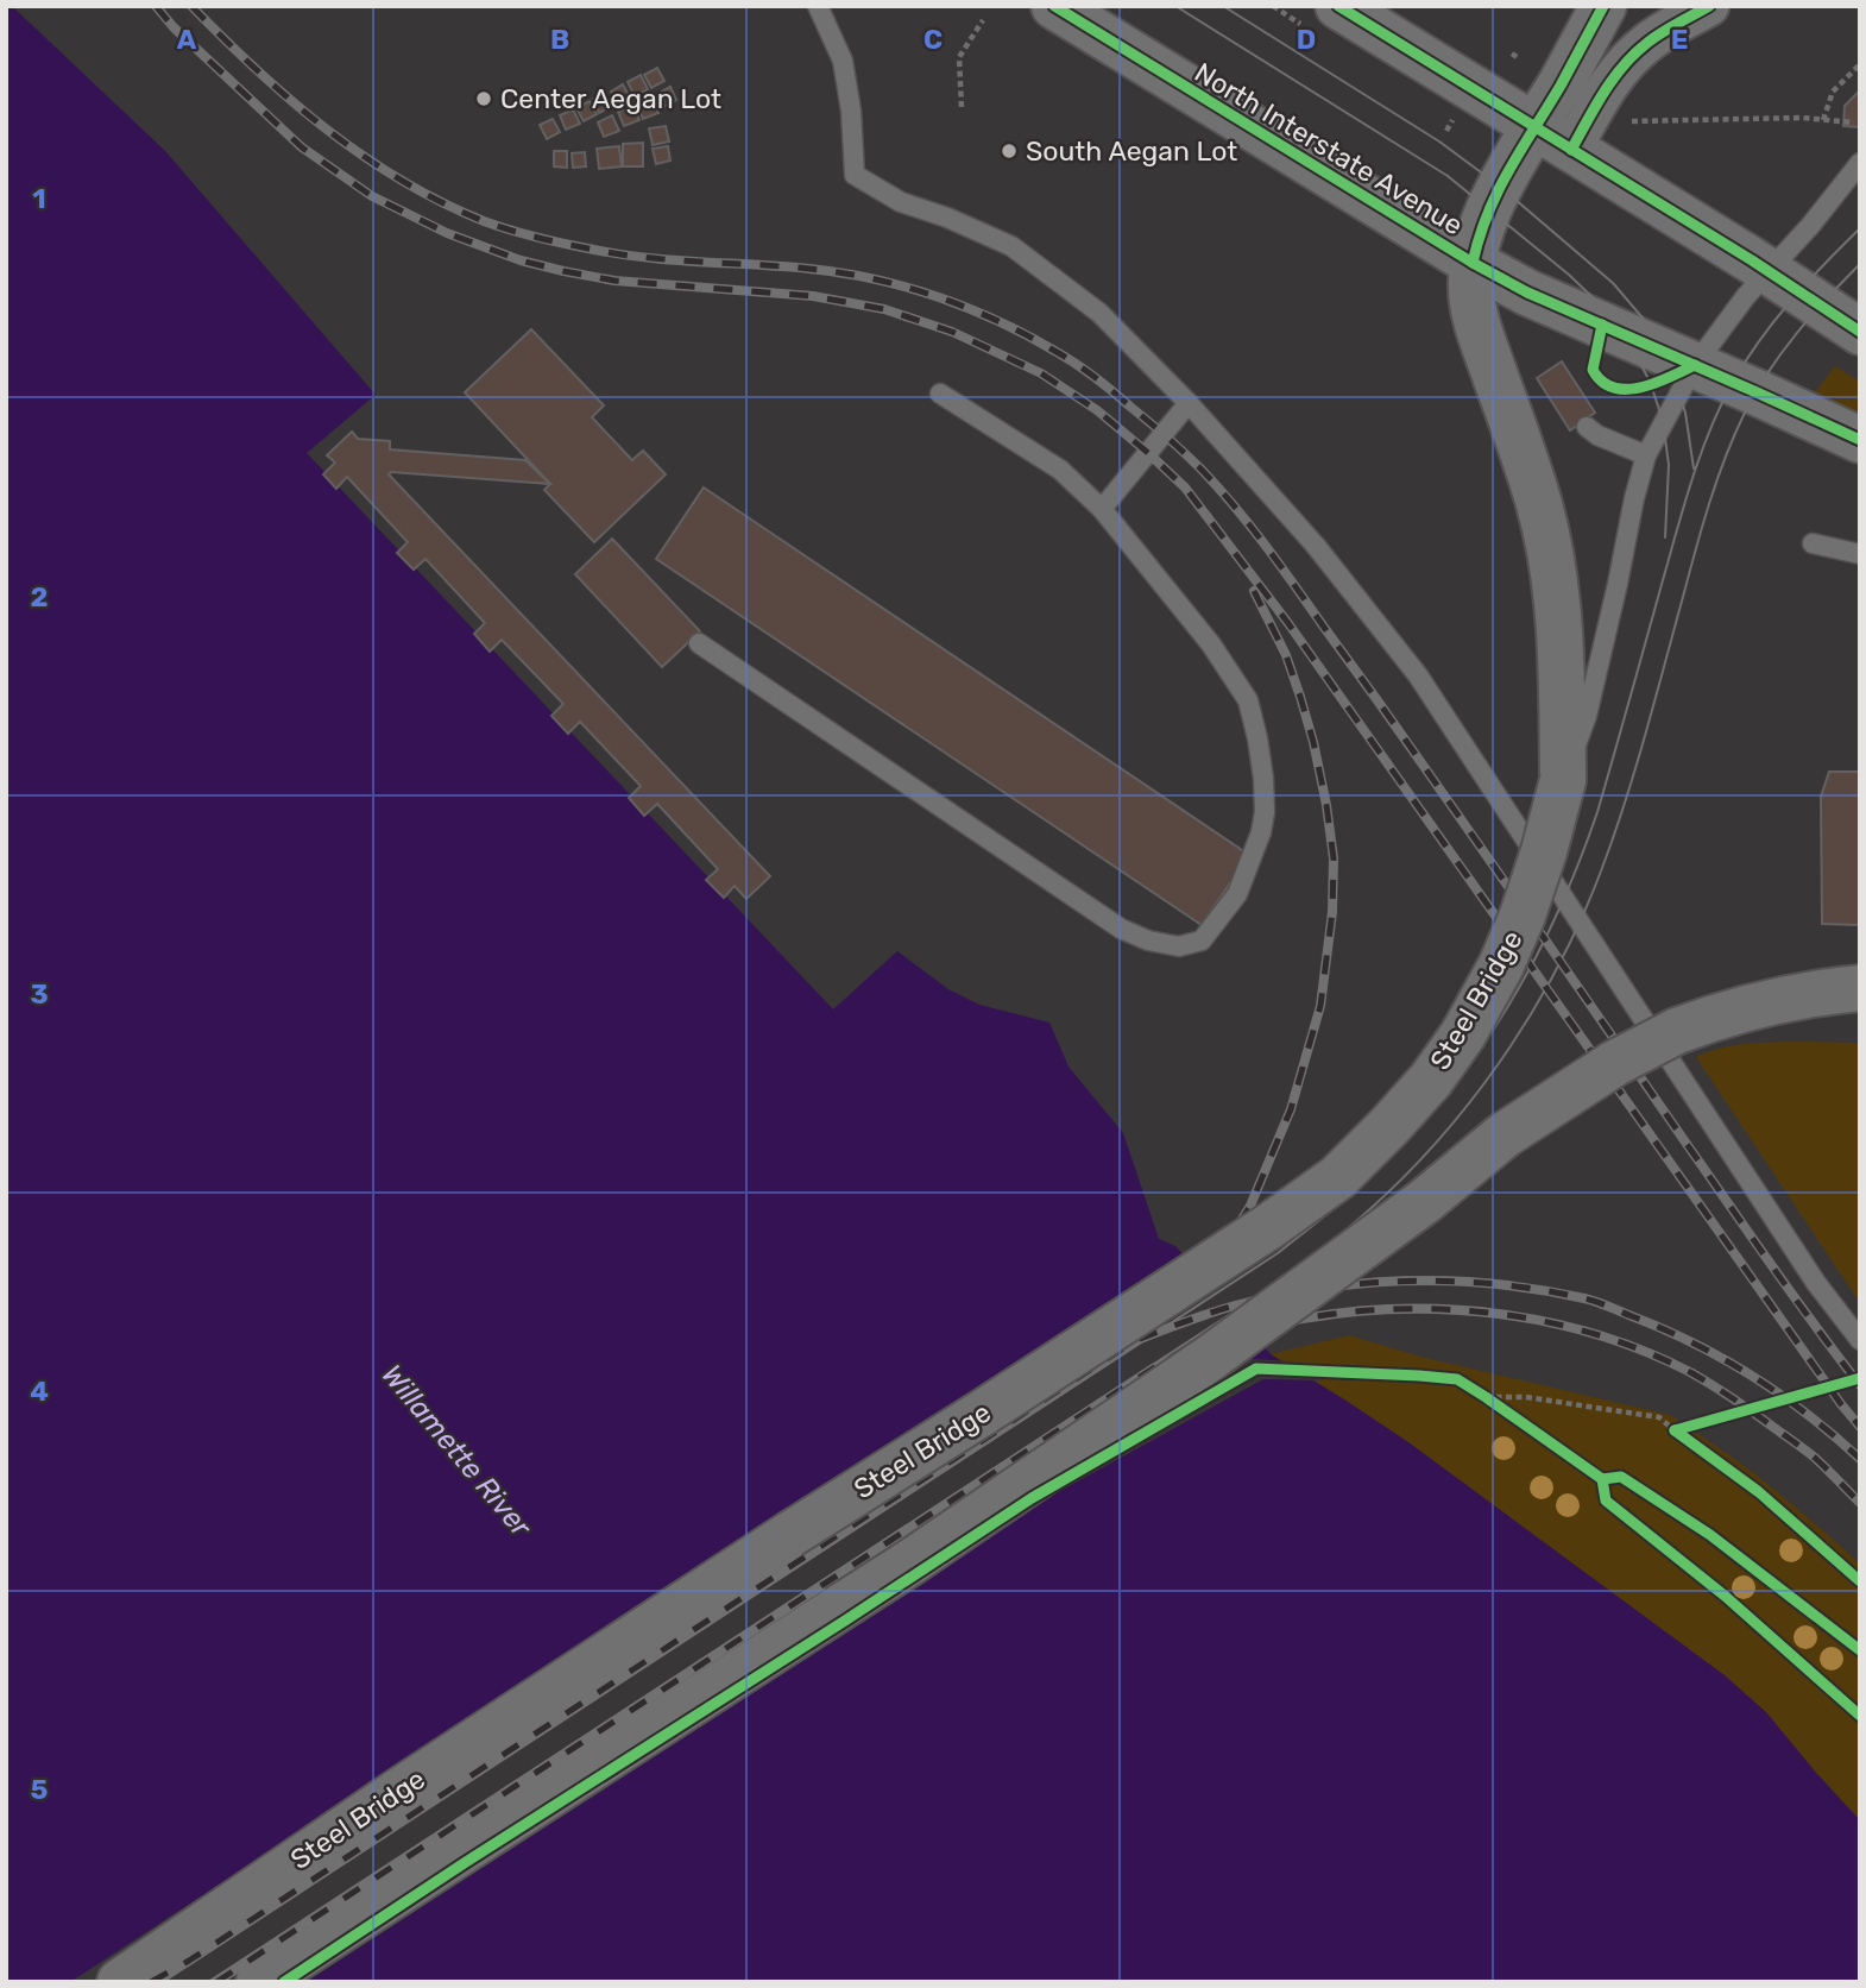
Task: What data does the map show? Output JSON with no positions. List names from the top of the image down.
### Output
{
  "streets": {
    "main road": ["North Interstate Avenue", "Steel Bridge"]
  },
  "crossings": [
    ["North Interstate Avenue", "Steel Bridge"]
  ],
  "water": ["Willamette River"],
  "places": ["Center Aegan Lot", "South Aegan Lot"],
  "grid": {
    "columns": [
      "A",
      "B",
      "C",
      "D",
      "E"
    ],
    "rows": [
      "1",
      "2",
      "3",
      "4",
      "5"
    ]
  }
}
